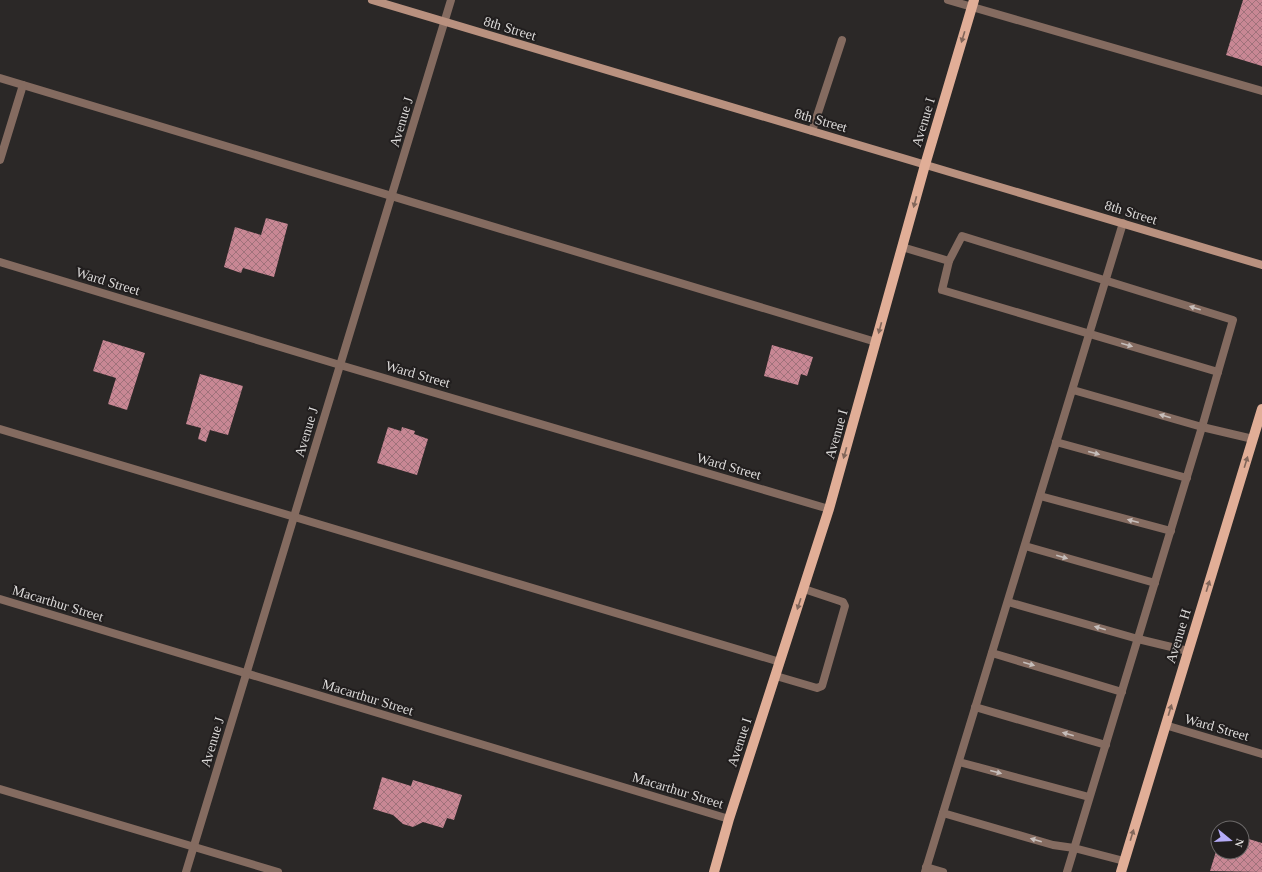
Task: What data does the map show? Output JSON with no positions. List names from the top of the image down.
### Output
{
  "streets": {
    "main road": ["Avenue I", "Avenue H"],
    "street": [
      "8th Street",
      "Avenue J",
      "Ward Street",
      "Macarthur Street"
    ]
  },
  "crossings": [
    ["8th Street", "Avenue J"],
    ["8th Street", "Avenue I"],
    ["Avenue J", "Ward Street"],
    ["Avenue J", "Macarthur Street"],
    ["Avenue I", "Ward Street"],
    ["Avenue I", "Macarthur Street"],
    ["Ward Street", "Avenue H"]
  ],
  "one_way": ["Avenue I", "Avenue H"],
  "north": "right"
}
